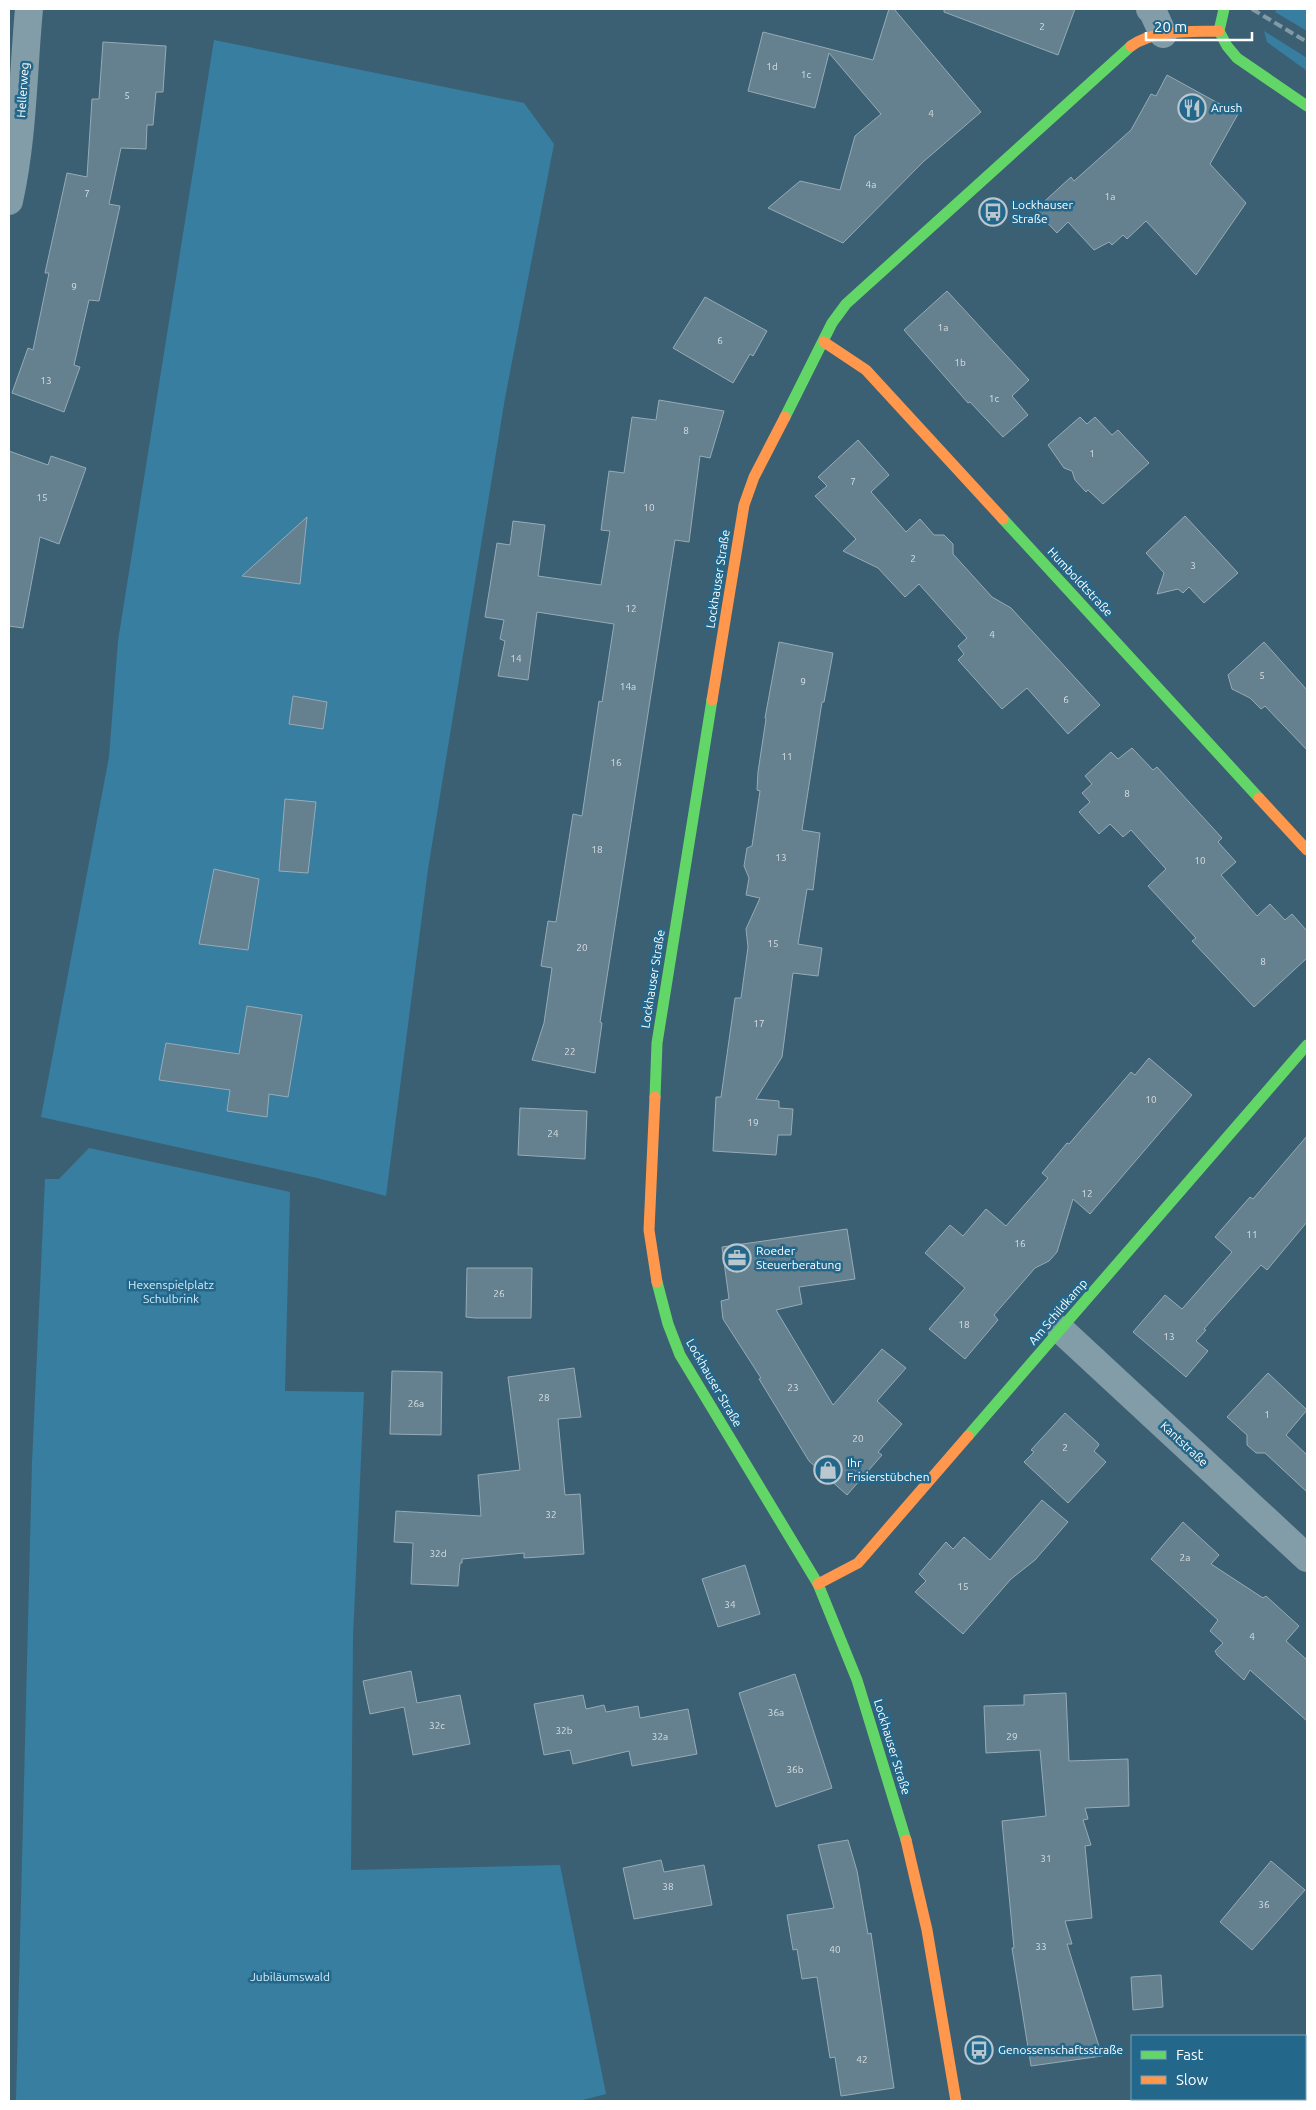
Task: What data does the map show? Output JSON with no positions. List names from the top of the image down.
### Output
{
  "streets": {
    "street": [
      "Hellerweg",
      "Lockhauser Straße",
      "Humboldtstraße",
      "Am Schildkamp",
      "Kantstraße"
    ]
  },
  "crossings": [
    ["Lockhauser Straße", "Humboldtstraße"],
    ["Lockhauser Straße", "Am Schildkamp"],
    ["Am Schildkamp", "Kantstraße"]
  ],
  "parks": ["Hexenspielplatz Schulbrink", "Jubiläumswald"],
  "places": {
    "restaurant": ["Arush"],
    "bus stop": ["Lockhauser Straße", "Genossenschaftsstraße"],
    "office": ["Roeder Steuerberatung"],
    "shop": ["Ihr Frisierstübchen"]
  },
  "house_numbers": [
    "2",
    "1d",
    "1c",
    "5",
    "4",
    "4a",
    "7",
    "1a",
    "9",
    "1a",
    "6",
    "1b",
    "13",
    "1c",
    "8",
    "1",
    "7",
    "15",
    "10",
    "2",
    "3",
    "12",
    "4",
    "14",
    "5",
    "9",
    "14a",
    "6",
    "11",
    "16",
    "8",
    "18",
    "13",
    "10",
    "15",
    "20",
    "8",
    "17",
    "22",
    "10",
    "19",
    "24",
    "12",
    "11",
    "16",
    "26",
    "18",
    "13",
    "23",
    "28",
    "26a",
    "1",
    "20",
    "2",
    "32",
    "32d",
    "2a",
    "15",
    "34",
    "4",
    "36a",
    "32c",
    "32b",
    "32a",
    "29",
    "36b",
    "31",
    "38",
    "36",
    "33",
    "40",
    "42"
  ],
  "legend": ["Fast", "Slow"],
  "scale_bar": "20 m"
}
